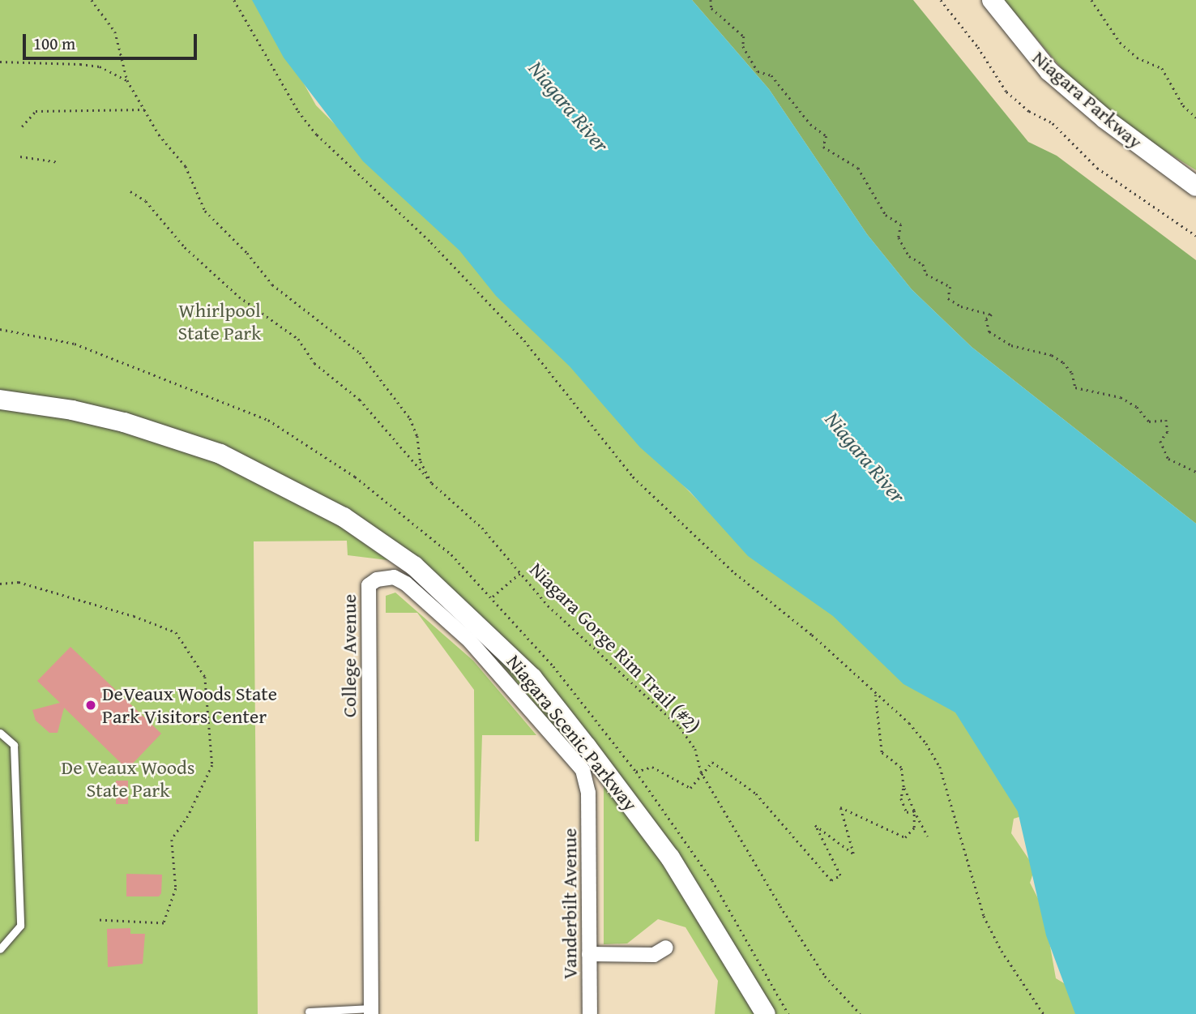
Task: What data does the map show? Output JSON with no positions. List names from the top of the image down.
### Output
{
  "streets": {
    "main road": ["Niagara Parkway", "Niagara Scenic Parkway"],
    "street": ["College Avenue", "Vanderbilt Avenue"],
    "path": ["Niagara Gorge Rim Trail (#2)"]
  },
  "crossings": [
    ["College Avenue", "Vanderbilt Avenue"]
  ],
  "water": ["Niagara River"],
  "parks": ["Whirlpool State Park", "De Veaux Woods State Park"],
  "places": ["DeVeaux Woods State Park Visitors Center"],
  "scale_bar": "100 m"
}
